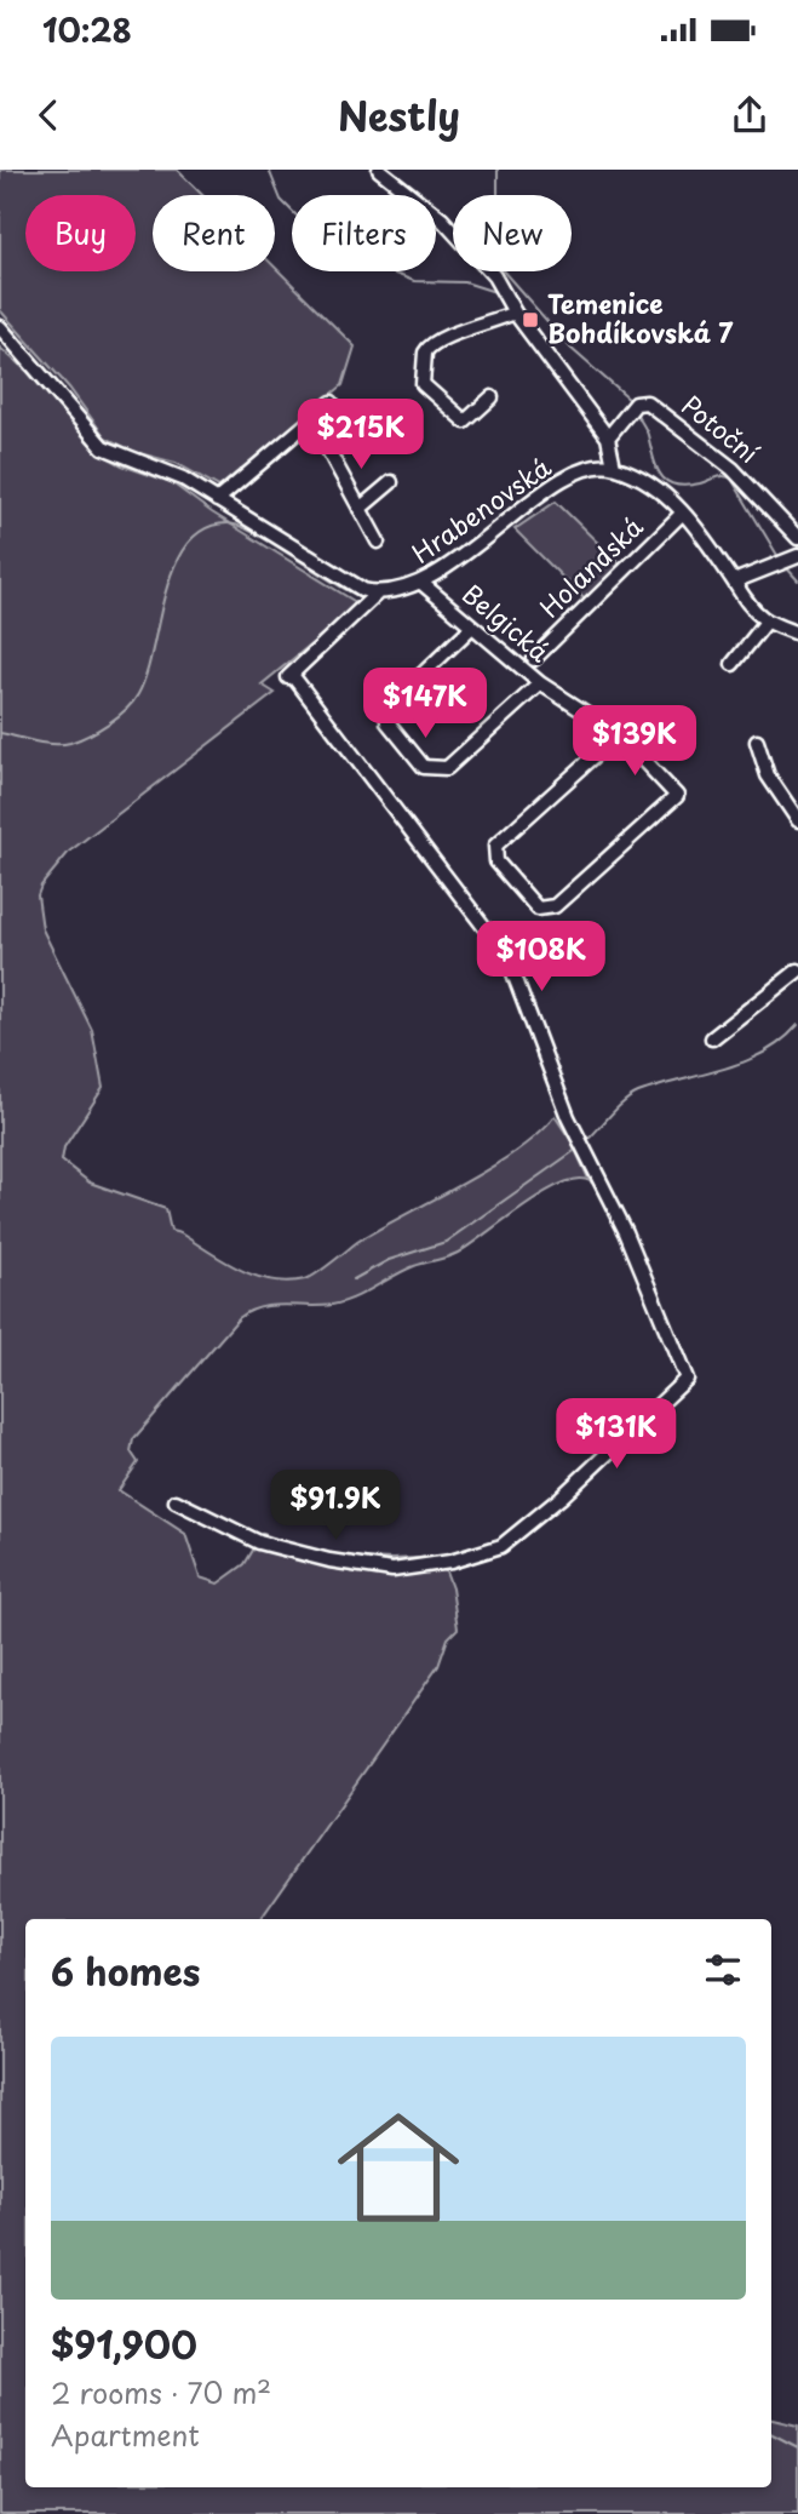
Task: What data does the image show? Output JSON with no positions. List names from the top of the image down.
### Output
{
  "streets": {
    "street": [
      "Potoční",
      "Hrabenovská",
      "Holandská",
      "Belgická"
    ]
  },
  "crossings": [
    ["Hrabenovská", "Belgická"]
  ],
  "places": {
    "transit": ["Temenice Bohdíkovská 7"]
  },
  "page": {
    "status": "10:28",
    "header": "Nestly",
    "chip": [
      "Buy",
      "Rent",
      "Filters",
      "New"
    ],
    "price": [
      "$215K",
      "$147K",
      "$139K",
      "$108K",
      "$131K",
      "$91.9K"
    ],
    "heading": "6 homes",
    "list": [
      {
        "name": "$91,900",
        "note": "2 rooms · 70 m² · Apartment"
      }
    ]
  }
}
